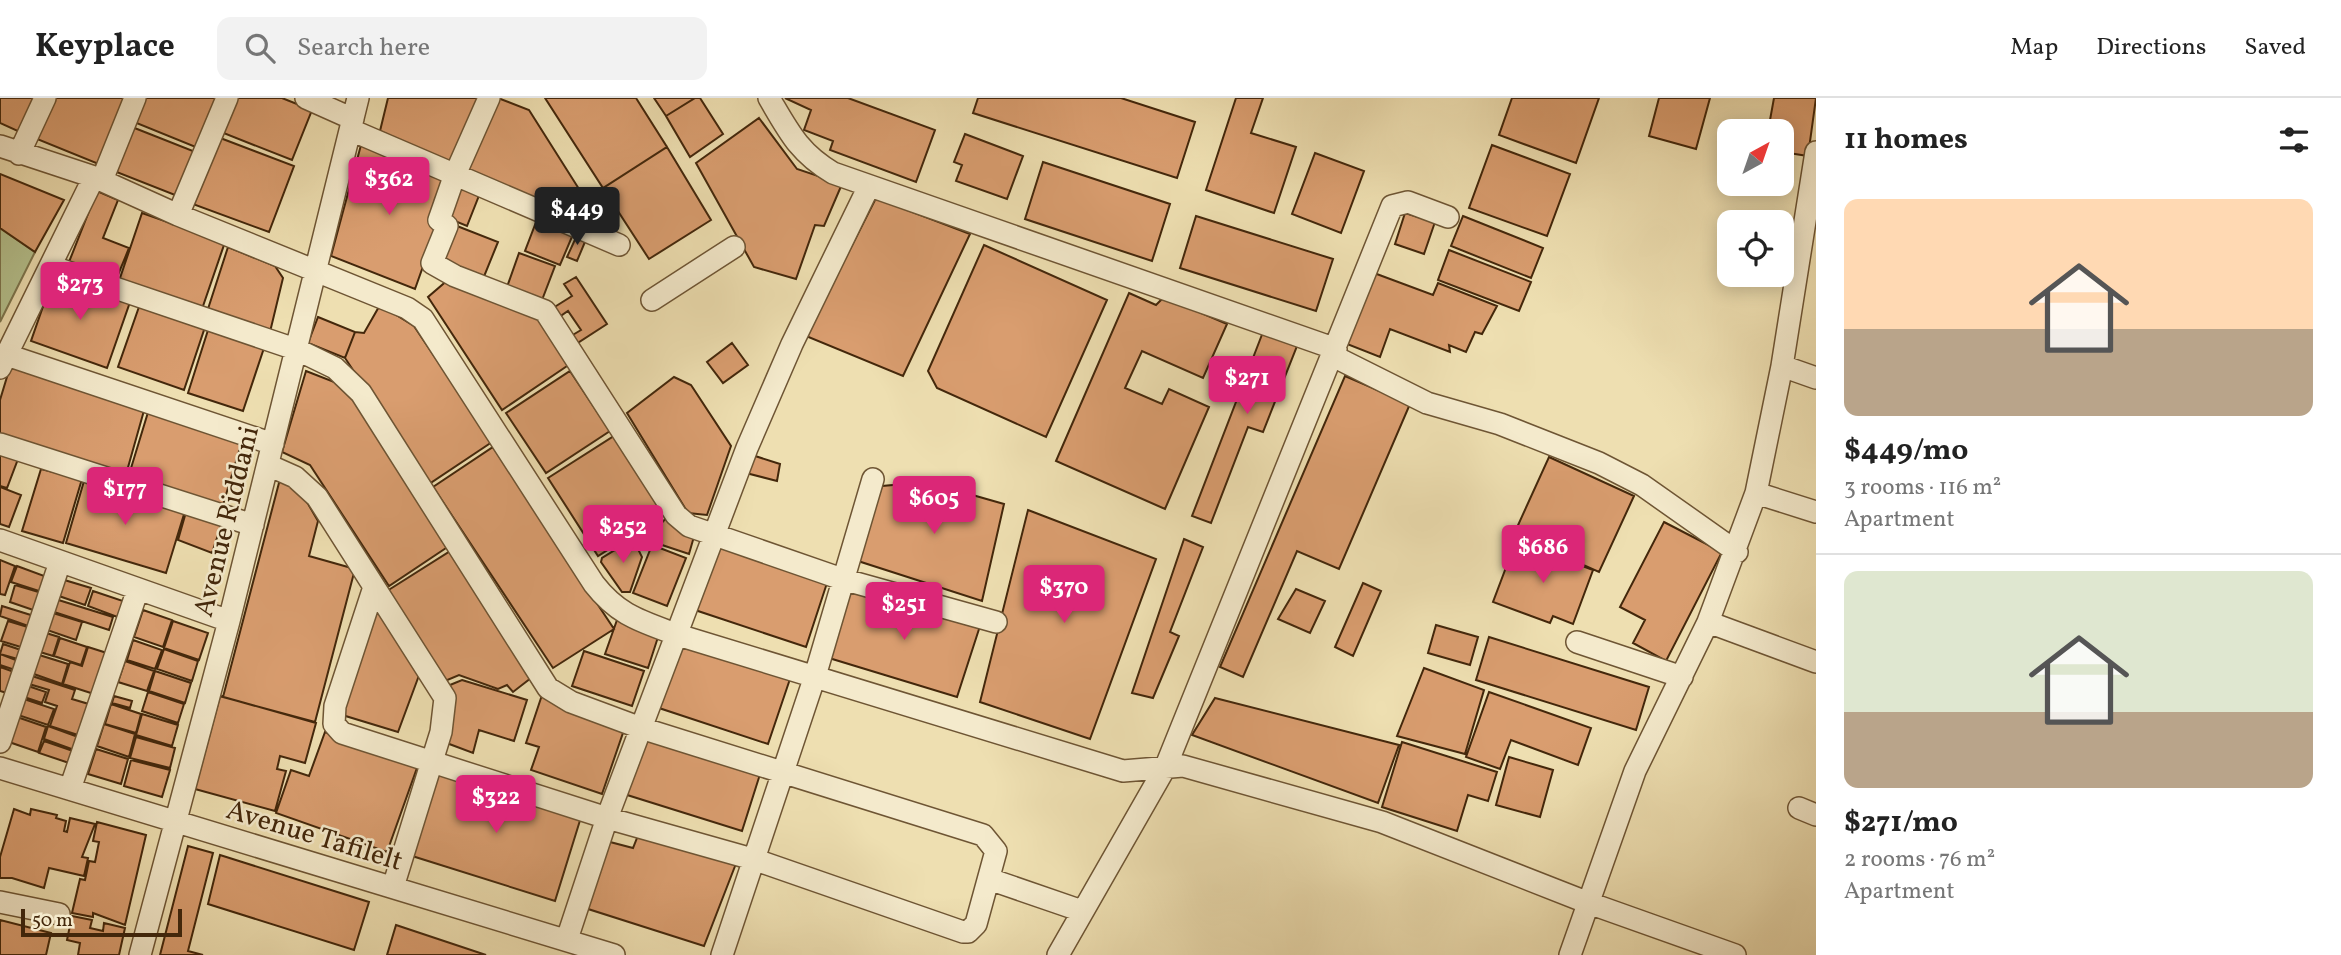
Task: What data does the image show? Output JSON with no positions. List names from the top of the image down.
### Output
{
  "streets": {
    "street": ["Avenue Riddani", "Avenue Tafilelt"]
  },
  "crossings": [
    ["Avenue Riddani", "Avenue Tafilelt"]
  ],
  "scale_bar": "50 m",
  "north": "top right",
  "page": {
    "header": "Keyplace",
    "search": "Search here",
    "nav": ["Map", "Directions", "Saved"],
    "heading": "11 homes",
    "price": [
      "$362",
      "$449",
      "$273",
      "$271",
      "$177",
      "$605",
      "$252",
      "$686",
      "$370",
      "$251",
      "$322"
    ],
    "list": [
      {
        "name": "$449/mo",
        "note": "3 rooms · 116 m² · Apartment"
      },
      {
        "name": "$271/mo",
        "note": "2 rooms · 76 m² · Apartment"
      }
    ],
    "scale": "50 m"
  }
}
